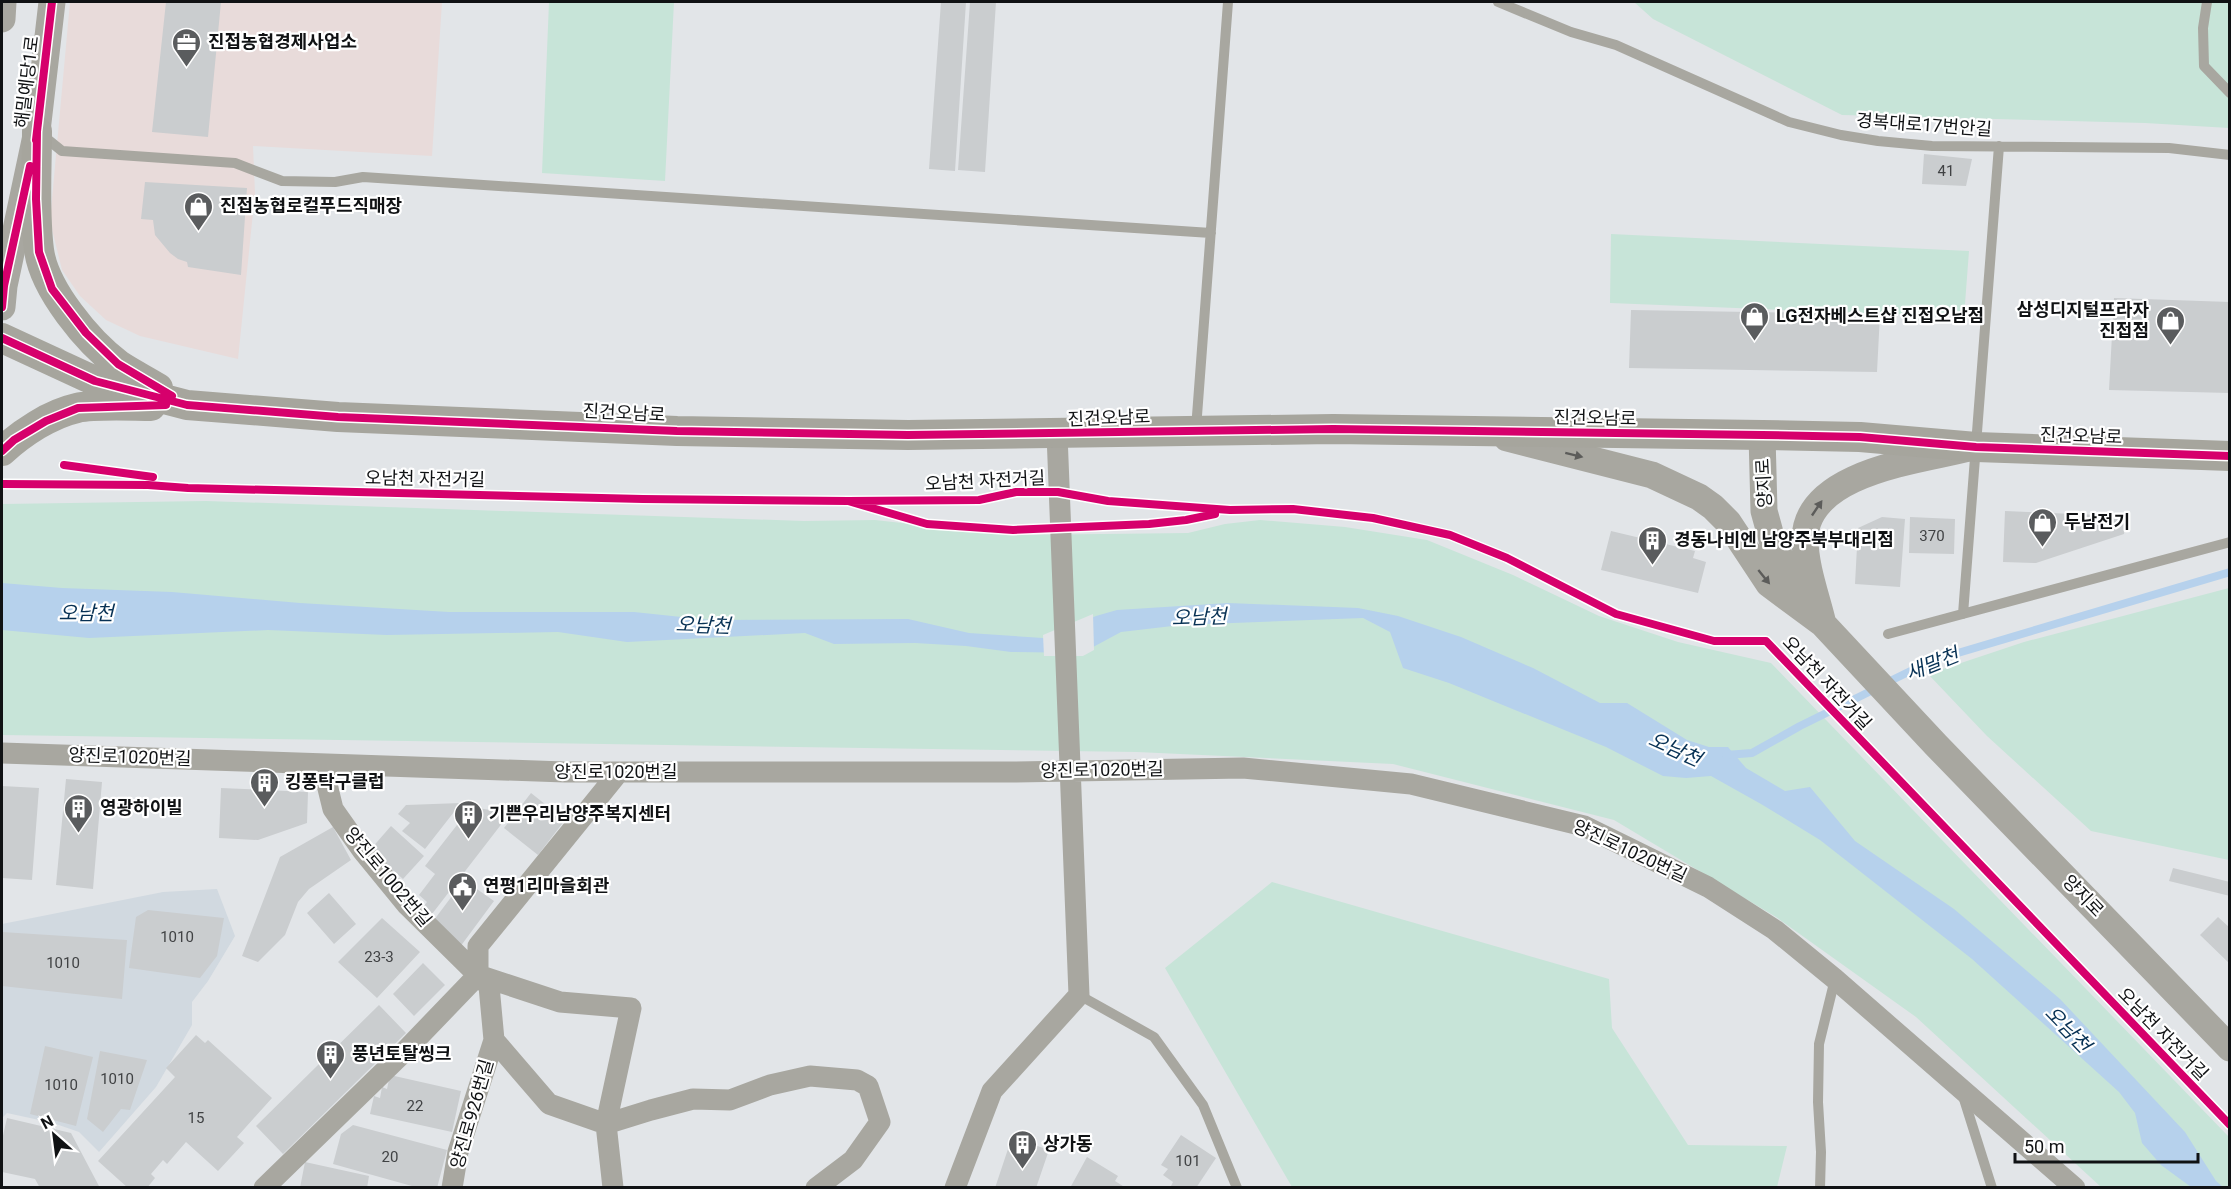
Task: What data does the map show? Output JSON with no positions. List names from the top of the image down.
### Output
{
  "streets": {
    "main road": ["진건오남로"],
    "street": [
      "해밀예당1로",
      "양지로",
      "양진로1020번길",
      "양진로1002번길",
      "양진로926번길"
    ],
    "lane": ["경복대로17번안길"],
    "cycle path": ["오남천 자전거길"]
  },
  "crossings": [
    ["진건오남로", "양지로"],
    ["양진로1020번길", "양진로1002번길"],
    ["양진로1002번길", "양진로926번길"]
  ],
  "water": ["오남천", "새말천"],
  "places": {
    "office": ["진접농협경제사업소"],
    "shop": [
      "진접농협로컬푸드직매장",
      "LG전자베스트샵 진접오남점",
      "삼성디지털프라자 진접점",
      "두남전기"
    ],
    "building": [
      "경동나비엔 남양주북부대리점",
      "킹퐁탁구클럽",
      "영광하이빌",
      "기쁜우리남양주복지센터",
      "풍년토탈씽크",
      "상가동"
    ],
    "public building": ["연평1리마을회관"]
  },
  "house_numbers": [
    "41",
    "370",
    "1010",
    "23-3",
    "1010",
    "1010",
    "1010",
    "22",
    "15",
    "20",
    "101"
  ],
  "scale_bar": "50 m",
  "north": "top left"
}
